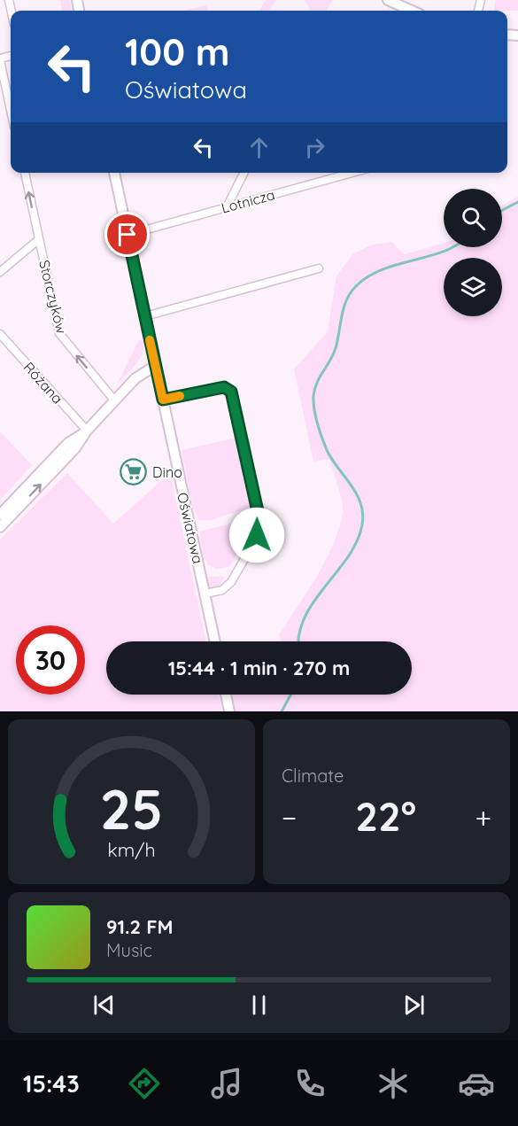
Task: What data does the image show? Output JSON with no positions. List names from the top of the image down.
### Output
{
  "streets": {
    "street": [
      "Lotnicza",
      "Storczyków",
      "Różana",
      "Oświatowa"
    ]
  },
  "crossings": [
    ["Lotnicza", "Oświatowa"]
  ],
  "one_way": ["Storczyków"],
  "places": {
    "supermarket": ["Dino"]
  },
  "page": {
    "turn": ["100 m", "Oświatowa"],
    "limit": "30",
    "trip": "15:44 · 1 min · 270 m",
    "tile": "Climate",
    "heat": ["−", "22°", "+"],
    "song": ["91.2 FM", "Music"],
    "tabs": "15:43",
    "gauge": ["25", "km/h"]
  }
}
